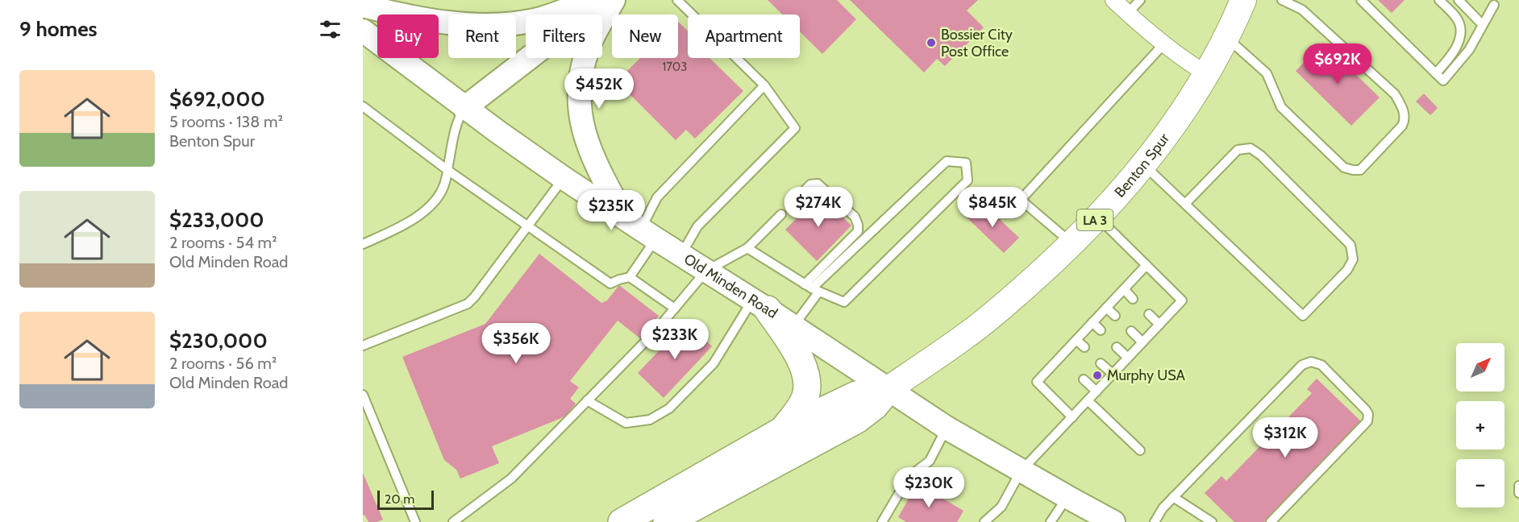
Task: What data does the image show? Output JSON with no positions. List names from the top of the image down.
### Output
{
  "streets": {
    "main road": ["Benton Spur", "LA 3", "Old Minden Road"]
  },
  "crossings": [
    ["Benton Spur", "Old Minden Road"]
  ],
  "places": ["Bossier City Post Office", "Murphy USA"],
  "house_numbers": ["1703"],
  "scale_bar": "20 m",
  "north": "top right",
  "page": {
    "heading": "9 homes",
    "chip": [
      "Buy",
      "Rent",
      "Filters",
      "New",
      "Apartment"
    ],
    "price": [
      "$692K",
      "$452K",
      "$274K",
      "$845K",
      "$235K",
      "$233K",
      "$356K",
      "$312K",
      "$230K"
    ],
    "list": [
      {
        "name": "$692,000",
        "note": "5 rooms · 138 m² · Benton Spur"
      },
      {
        "name": "$233,000",
        "note": "2 rooms · 54 m² · Old Minden Road"
      },
      {
        "name": "$230,000",
        "note": "2 rooms · 56 m² · Old Minden Road"
      }
    ],
    "map_buttons": ["+", "−"],
    "scale": "20 m"
  }
}
